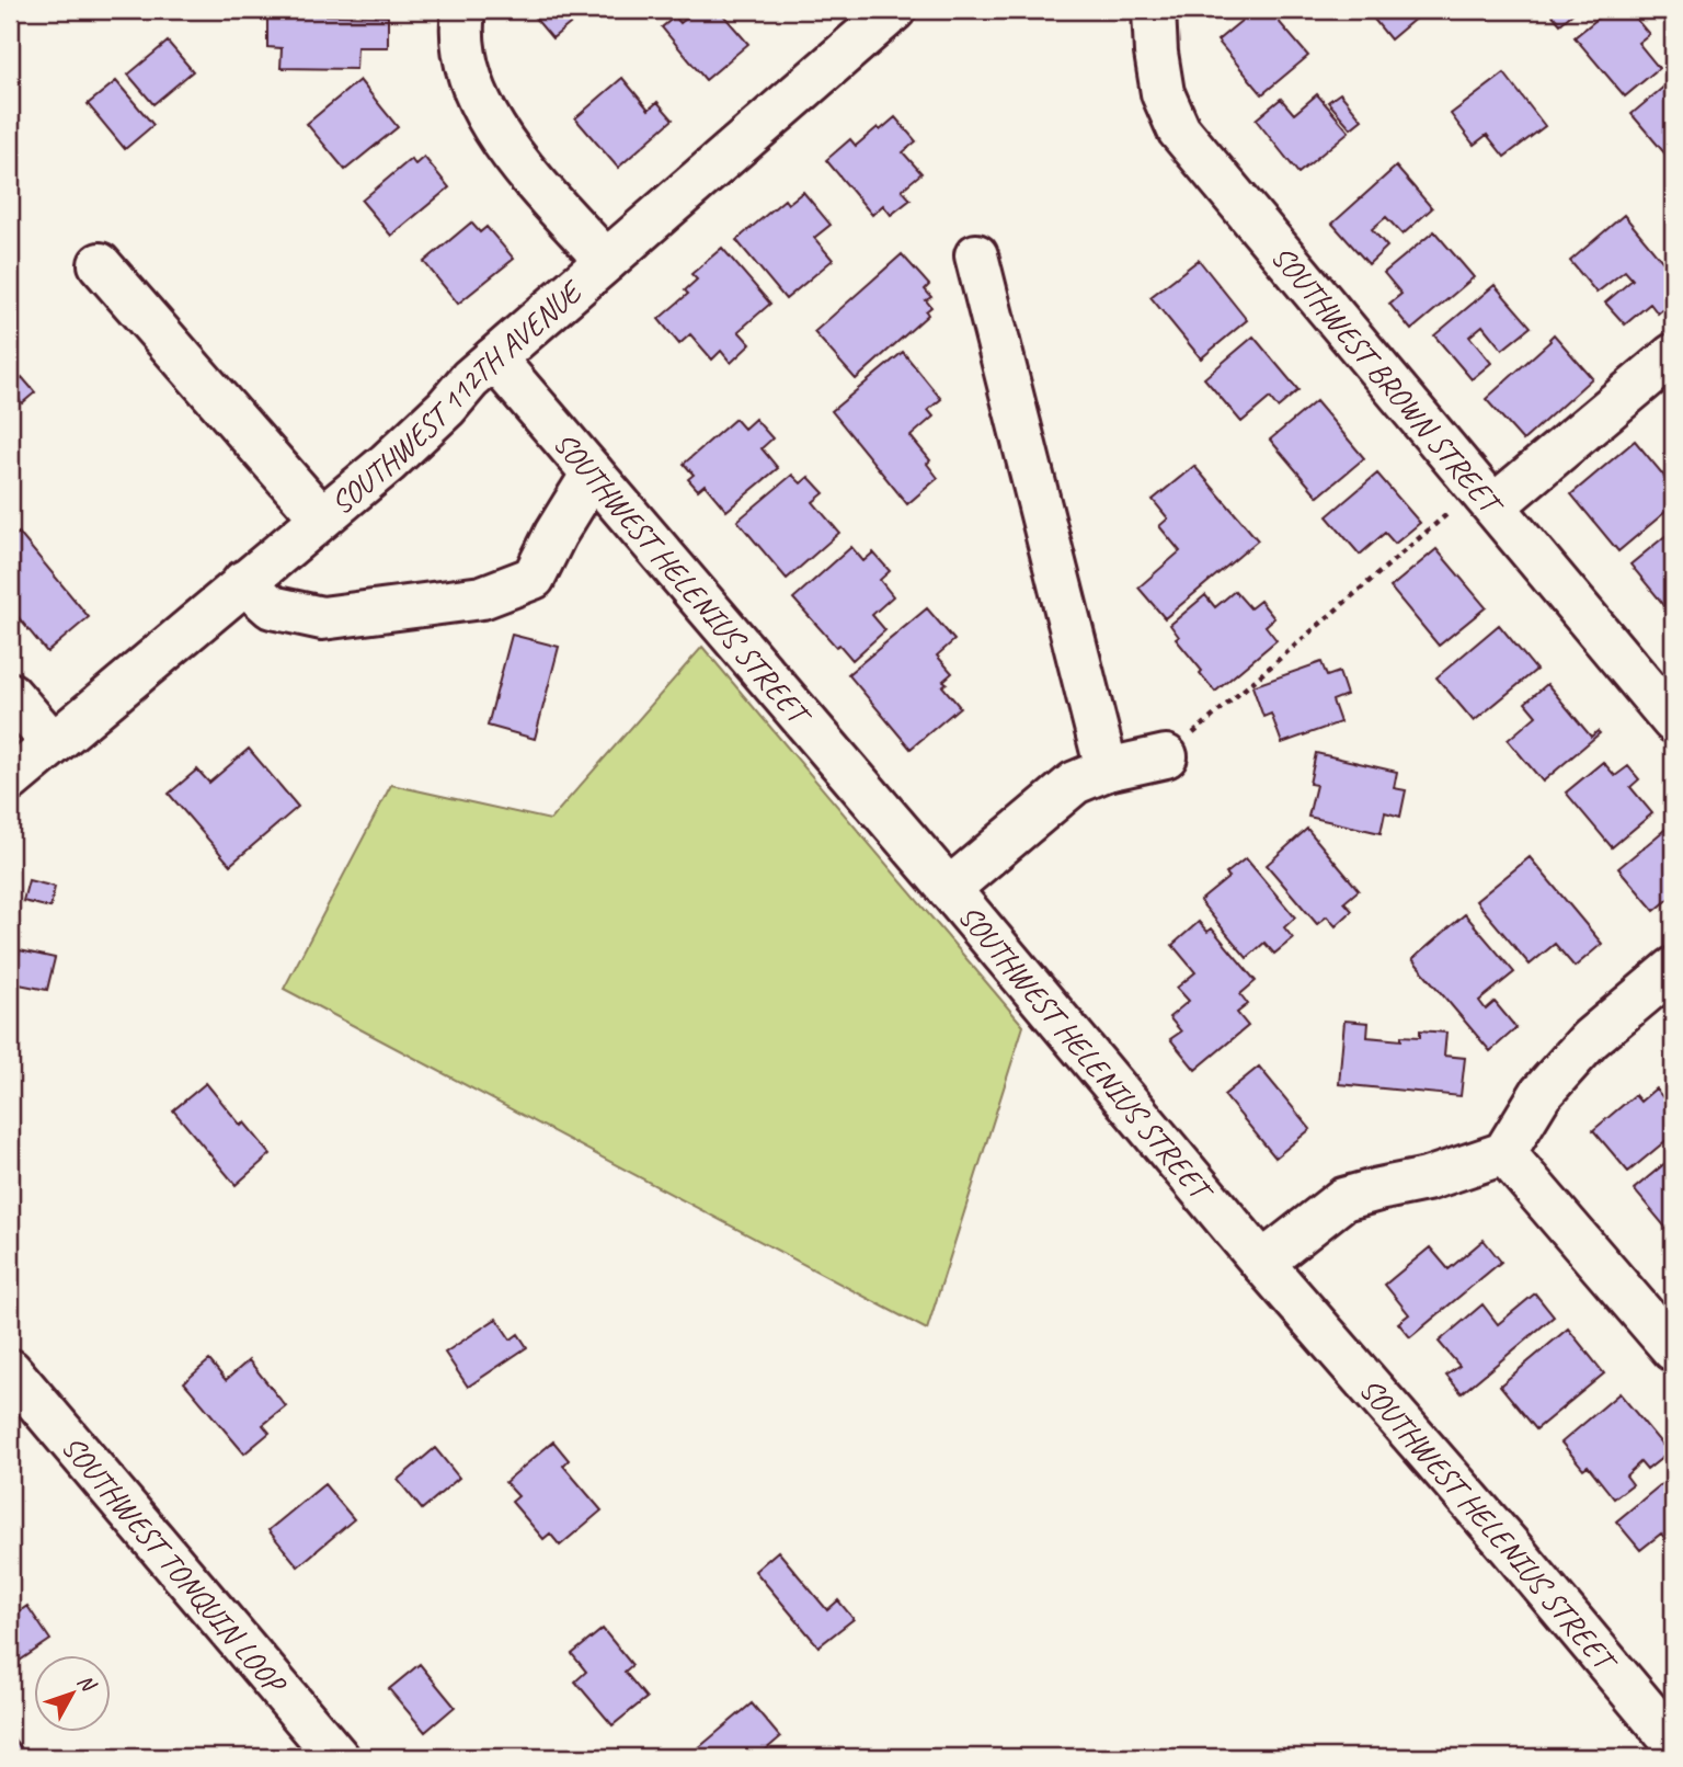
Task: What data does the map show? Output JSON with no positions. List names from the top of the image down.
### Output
{
  "streets": {
    "street": [
      "SOUTHWEST BROWN STREET",
      "SOUTHWEST 112TH AVENUE",
      "SOUTHWEST HELENIUS STREET",
      "SOUTHWEST TONQUIN LOOP"
    ]
  },
  "crossings": [
    ["SOUTHWEST 112TH AVENUE", "SOUTHWEST HELENIUS STREET"]
  ],
  "north": "top right"
}
